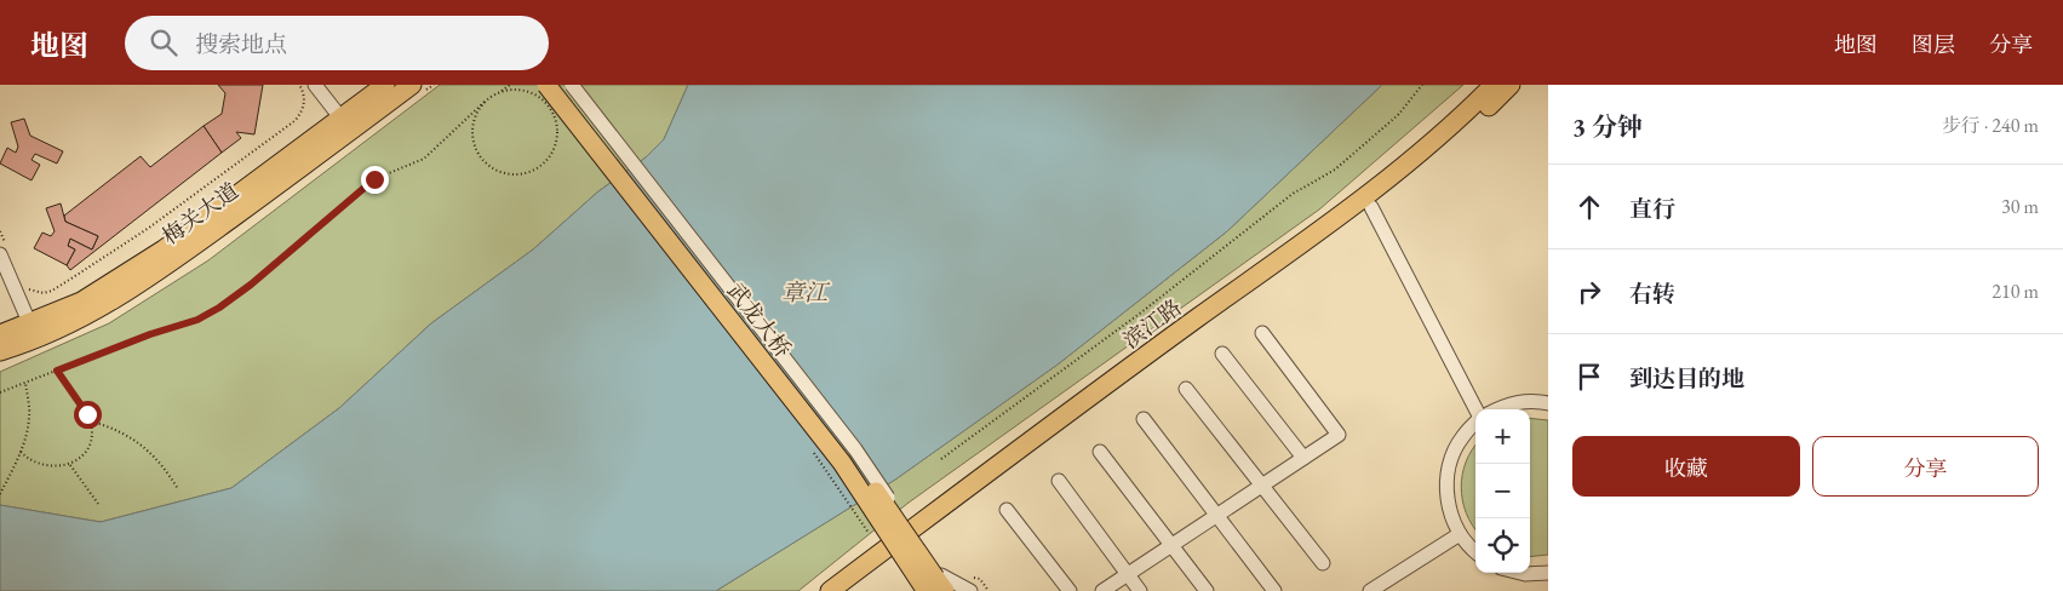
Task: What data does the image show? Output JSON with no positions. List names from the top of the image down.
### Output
{
  "streets": {
    "main road": ["梅关大道", "武龙大桥", "滨江路"]
  },
  "water": ["章江"],
  "page": {
    "header": "地图",
    "search": "搜索地点",
    "nav": ["地图", "图层", "分享"],
    "heading": ["3 分钟", "步行 · 240 m"],
    "list": [
      ["直行", "30 m"],
      ["右转", "210 m"],
      "到达目的地"
    ],
    "map_buttons": ["+", "−"],
    "buttons": ["收藏", "分享"]
  }
}
